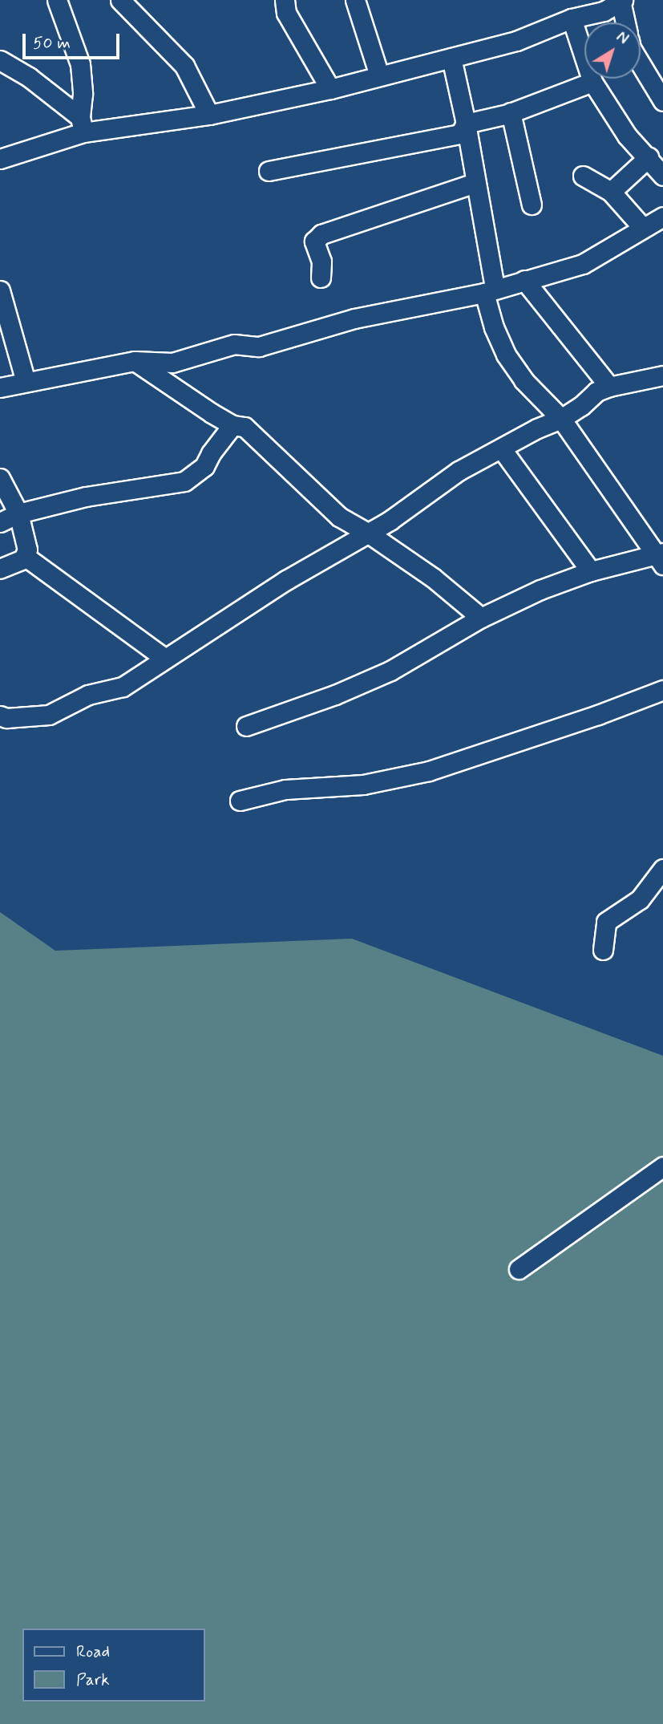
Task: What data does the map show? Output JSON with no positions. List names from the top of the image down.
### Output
{
  "legend": ["Road", "Park"],
  "scale_bar": "50 m",
  "north": "top right"
}
